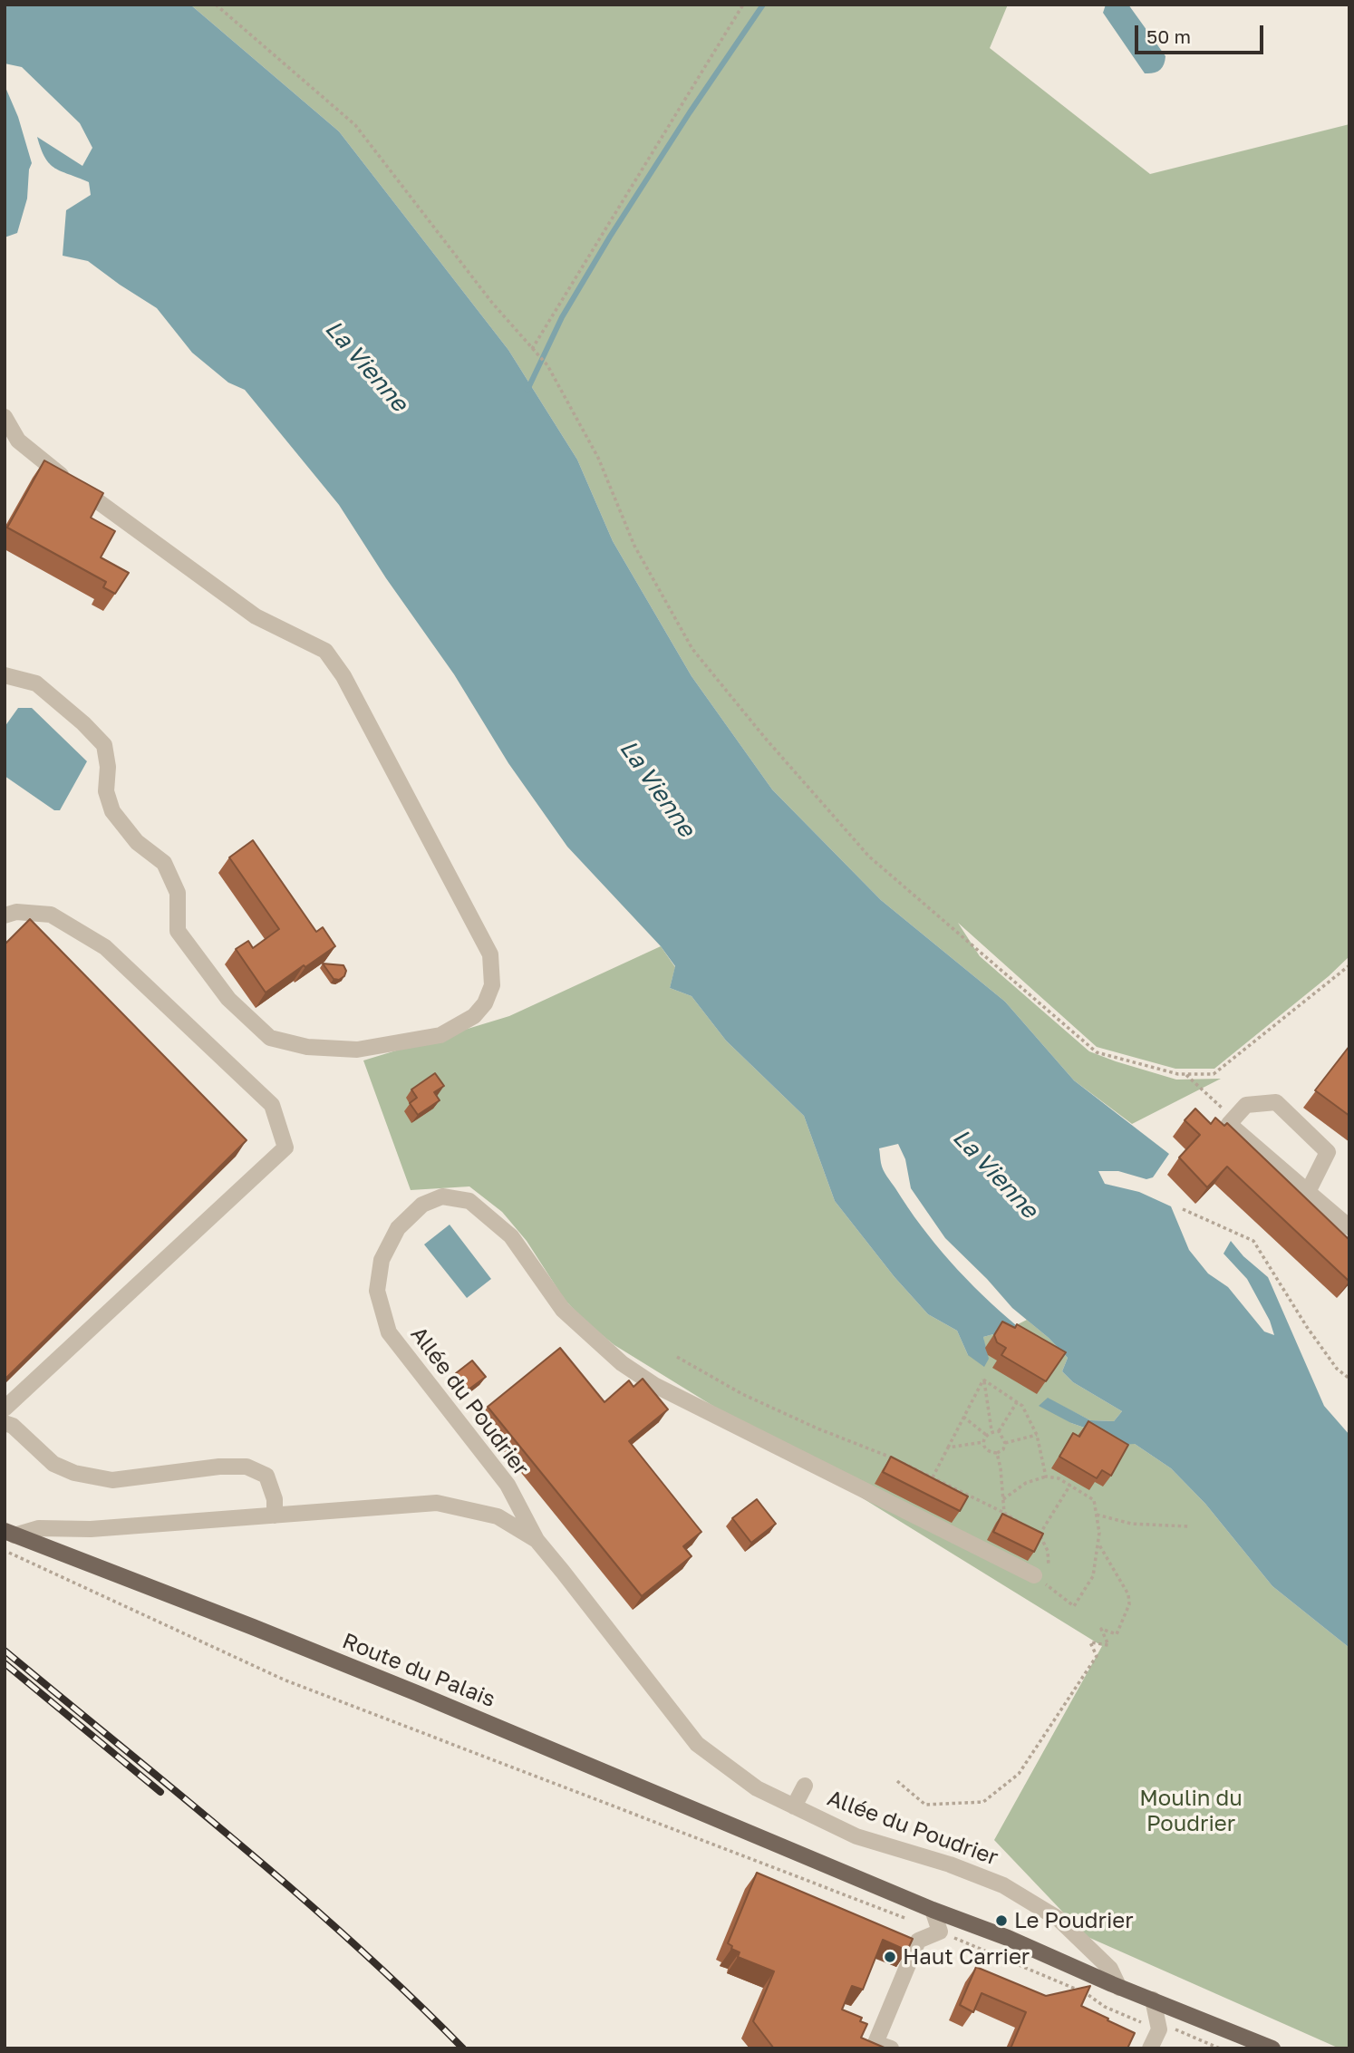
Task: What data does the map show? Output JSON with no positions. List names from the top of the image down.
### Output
{
  "streets": {
    "main road": ["Route du Palais"],
    "street": ["Allée du Poudrier"]
  },
  "crossings": [
    ["Allée du Poudrier", "Route du Palais"]
  ],
  "water": ["La Vienne"],
  "parks": ["Moulin du Poudrier"],
  "places": ["Le Poudrier", "Haut Carrier"],
  "scale_bar": "50 m"
}
